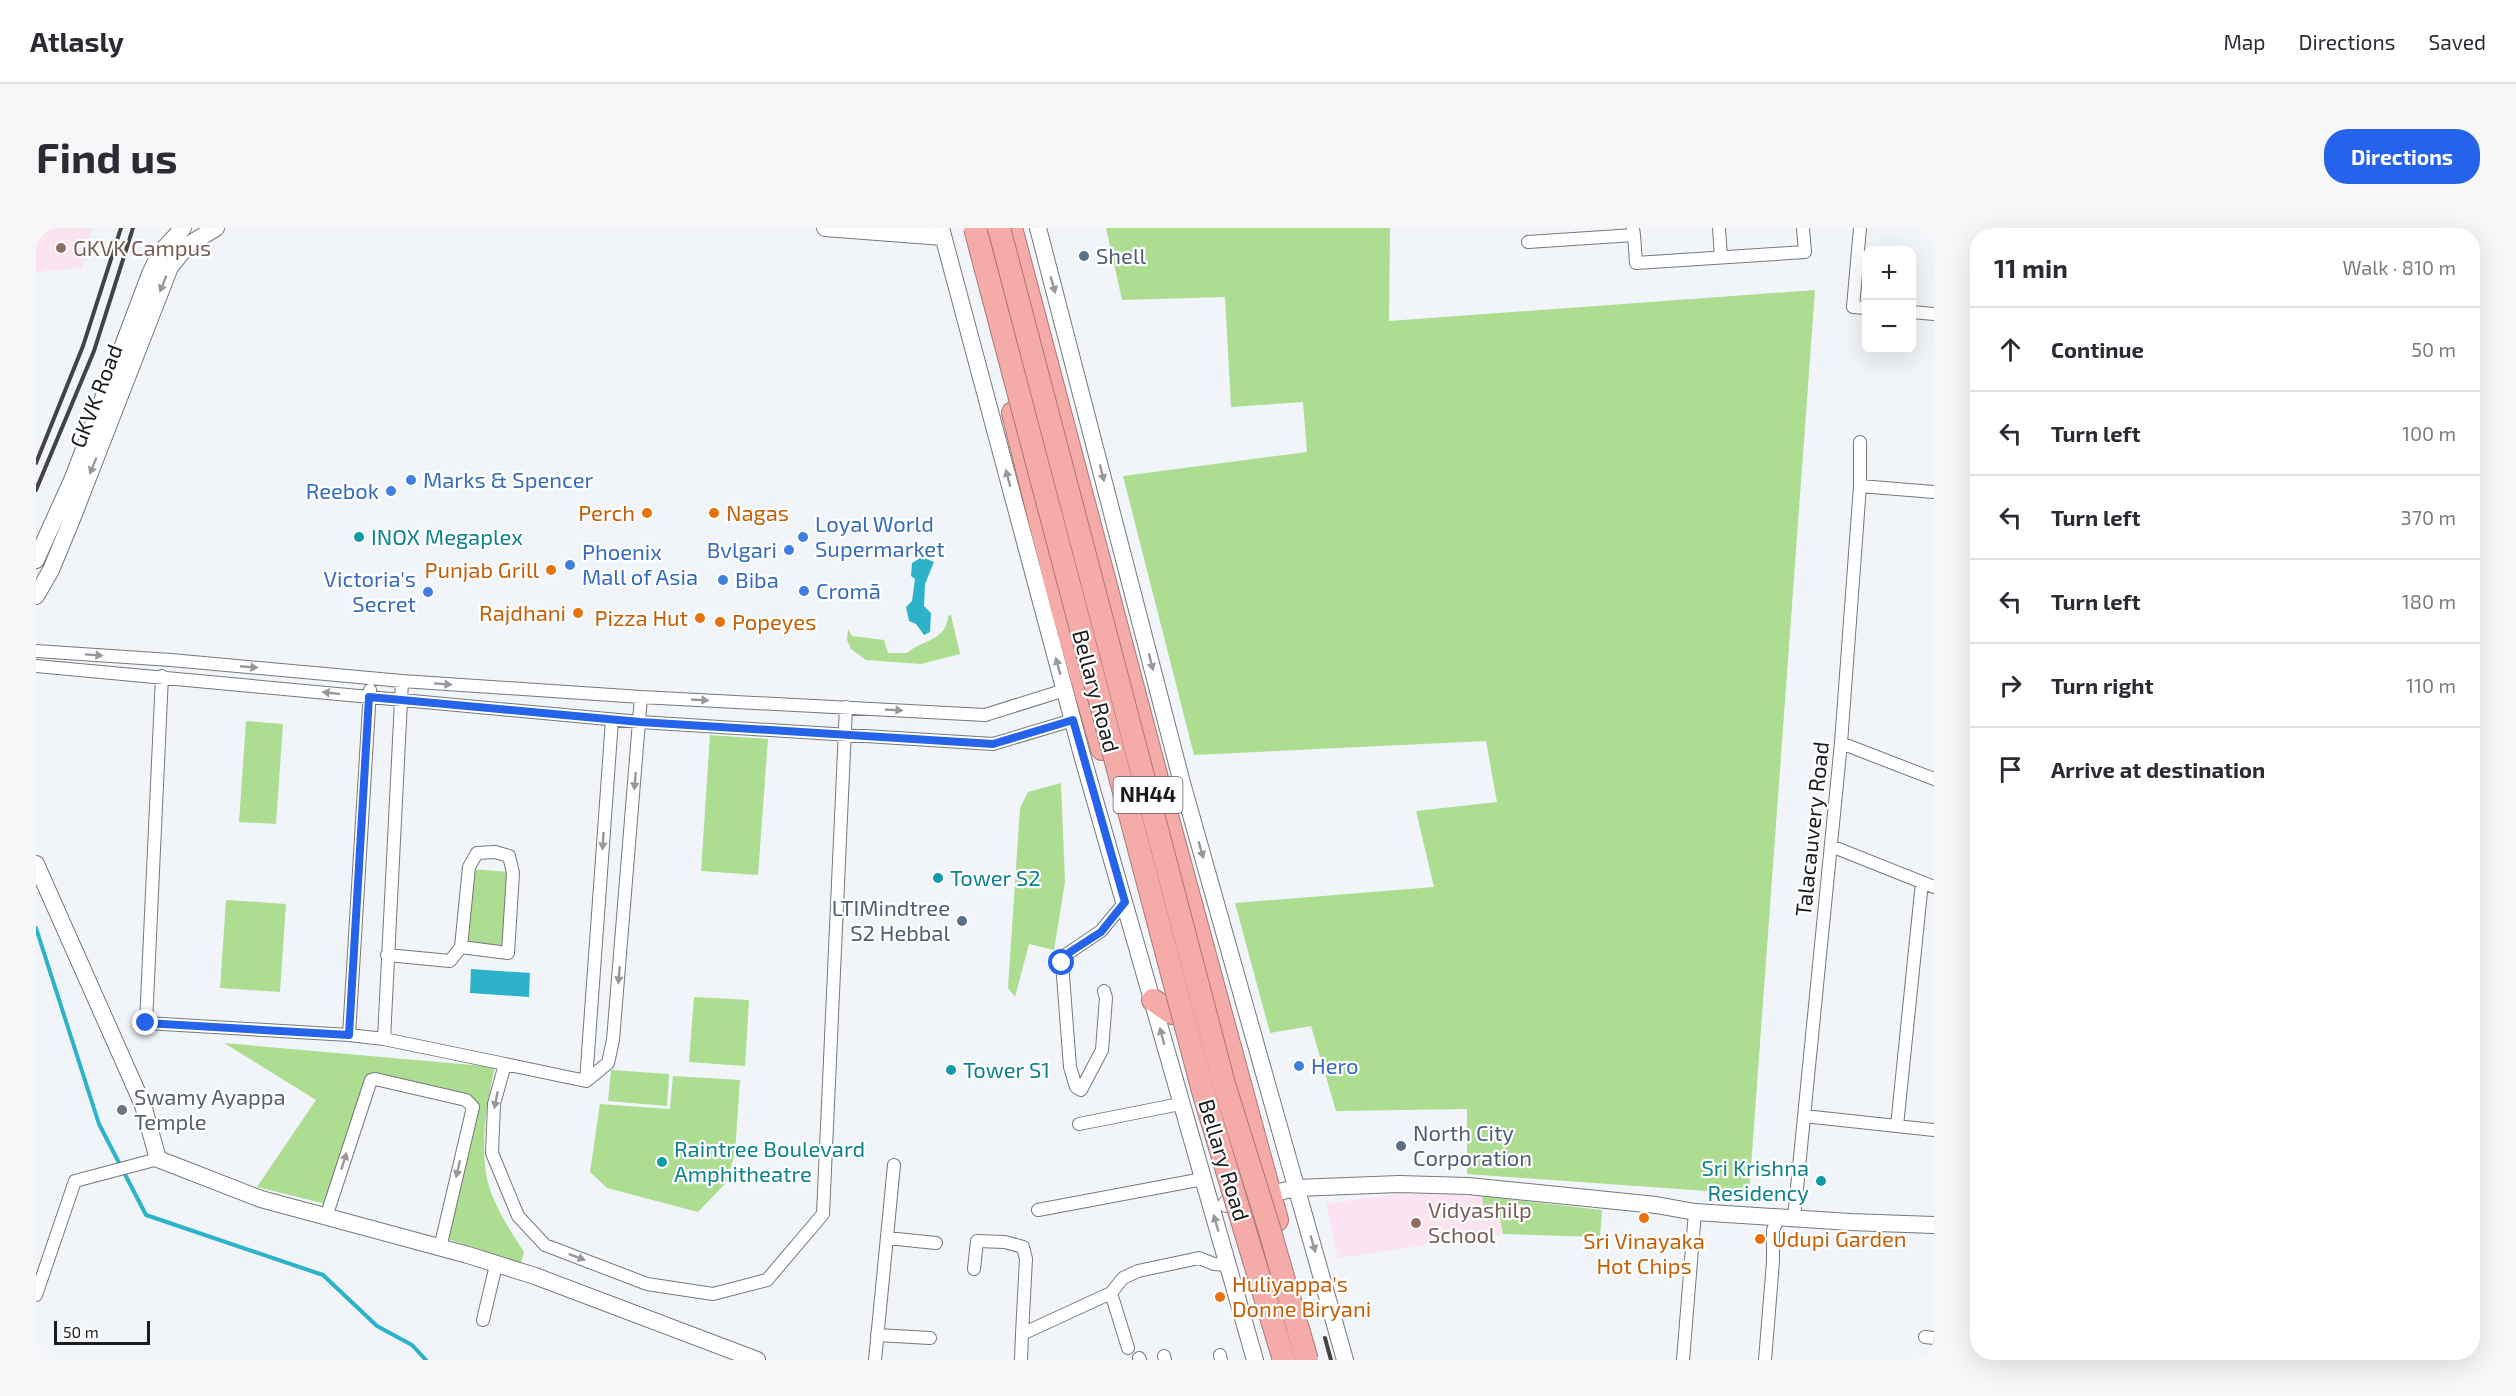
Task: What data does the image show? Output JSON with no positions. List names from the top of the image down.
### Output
{
  "streets": {
    "highway": ["Bellary Road", "NH44"],
    "street": ["GKVK Road", "Talacauvery Road"]
  },
  "places": [
    "GKVK Campus",
    "Shell",
    "Marks & Spencer",
    "Reebok",
    "Perch",
    "Nagas",
    "INOX Megaplex",
    "Loyal World Supermarket",
    "Bvlgari",
    "Phoenix Mall of Asia",
    "Punjab Grill",
    "Biba",
    "Cromā",
    "Victoria's Secret",
    "Rajdhani",
    "Pizza Hut",
    "Popeyes",
    "Tower S2",
    "LTIMindtree S2 Hebbal",
    "Hero",
    "Tower S1",
    "Swamy Ayappa Temple",
    "North City Corporation",
    "Raintree Boulevard Amphitheatre",
    "Sri Krishna Residency",
    "Sri Vinayaka Hot Chips",
    "Vidyashilp School",
    "Udupi Garden",
    "Huliyappa's Donne Biryani"
  ],
  "scale_bar": "50 m",
  "page": {
    "header": "Atlasly",
    "nav": ["Map", "Directions", "Saved"],
    "buttons": "Directions",
    "title": "Find us",
    "heading": ["11 min", "Walk · 810 m"],
    "map_buttons": ["+", "−"],
    "list": [
      ["Continue", "50 m"],
      ["Turn left", "100 m"],
      ["Turn left", "370 m"],
      ["Turn left", "180 m"],
      ["Turn right", "110 m"],
      "Arrive at destination"
    ],
    "scale": "50 m"
  }
}
